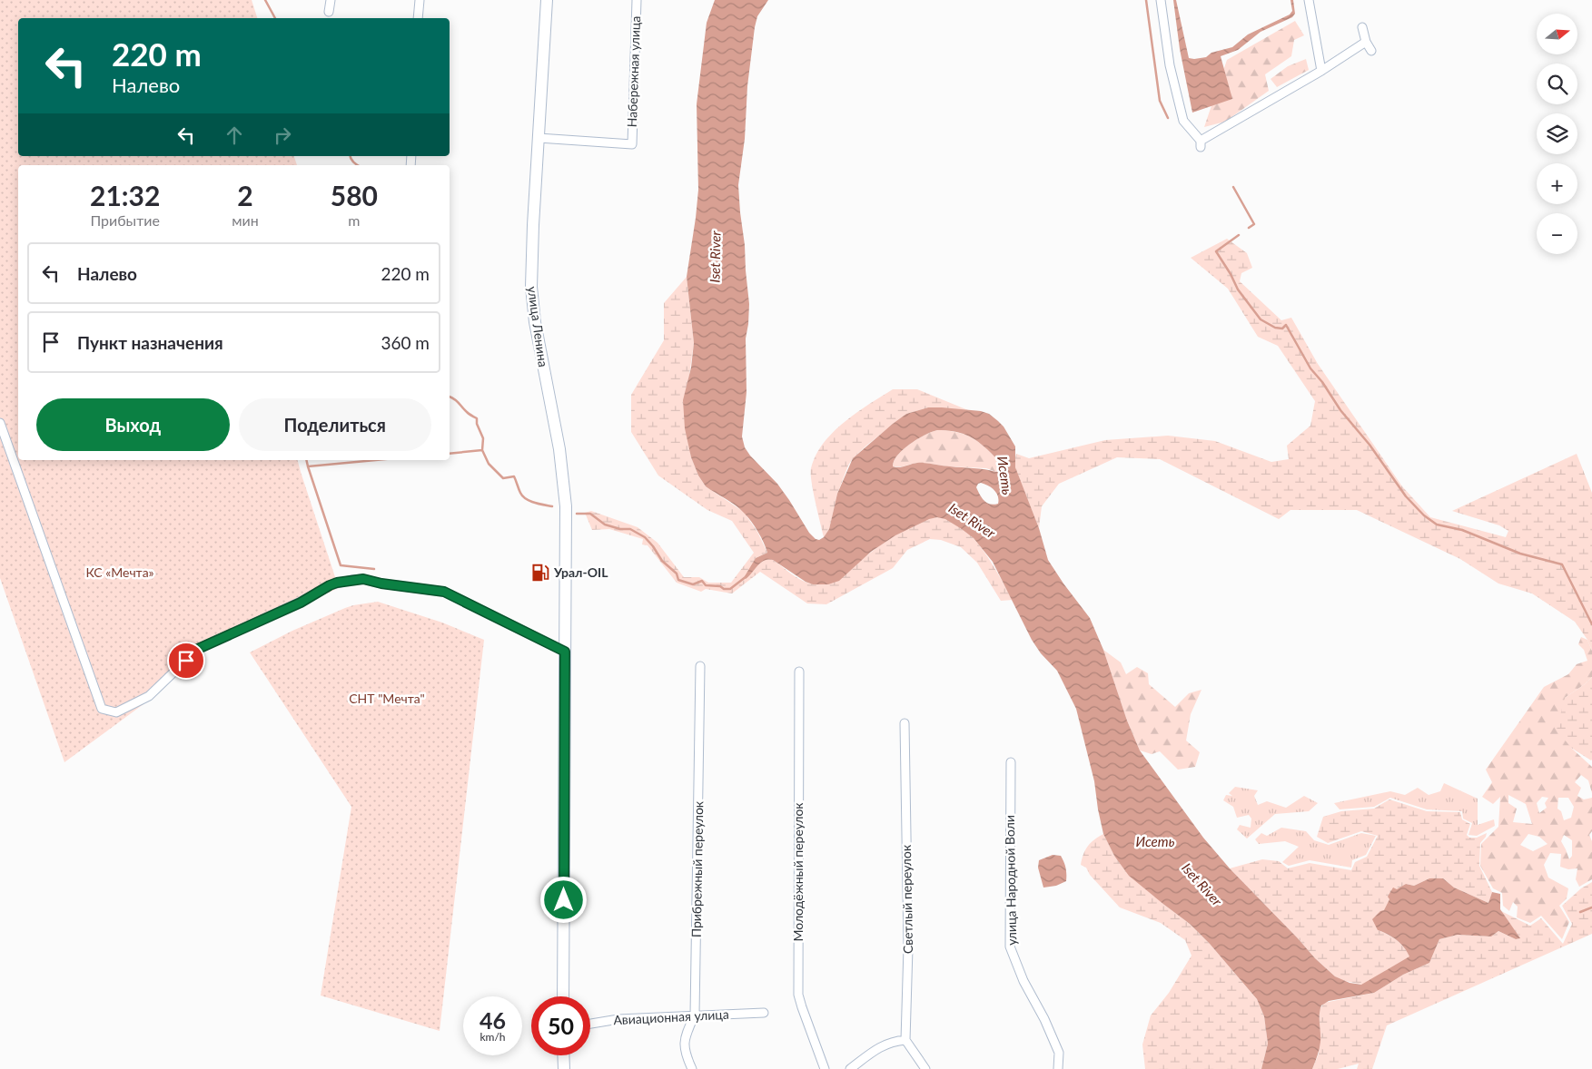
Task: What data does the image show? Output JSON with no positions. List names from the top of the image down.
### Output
{
  "streets": {
    "main road": ["улица Ленина"],
    "street": [
      "Набережная улица",
      "Прибрежный переулок",
      "Молодёжный переулок",
      "улица Народной Воли",
      "Светлый переулок",
      "Авиационная улица"
    ]
  },
  "crossings": [
    ["Набережная улица", "улица Ленина"],
    ["Прибрежный переулок", "Авиационная улица"]
  ],
  "water": ["Iset River", "Исеть"],
  "parks": ["КС «Мечта»", "СНТ \"Мечта\""],
  "places": {
    "fuel station": ["Урал-OIL"]
  },
  "north": "right",
  "page": {
    "map_buttons": ["+", "−"],
    "turn": ["220 m", "Налево"],
    "eta": [
      "21:32",
      "Прибытие",
      "2",
      "мин",
      "580",
      "m"
    ],
    "list": [
      {
        "name": "Налево",
        "value": "220 m"
      },
      {
        "name": "Пункт назначения",
        "value": "360 m"
      }
    ],
    "buttons": ["Выход", "Поделиться"],
    "speed": "46 km/h",
    "limit": "50"
  }
}
